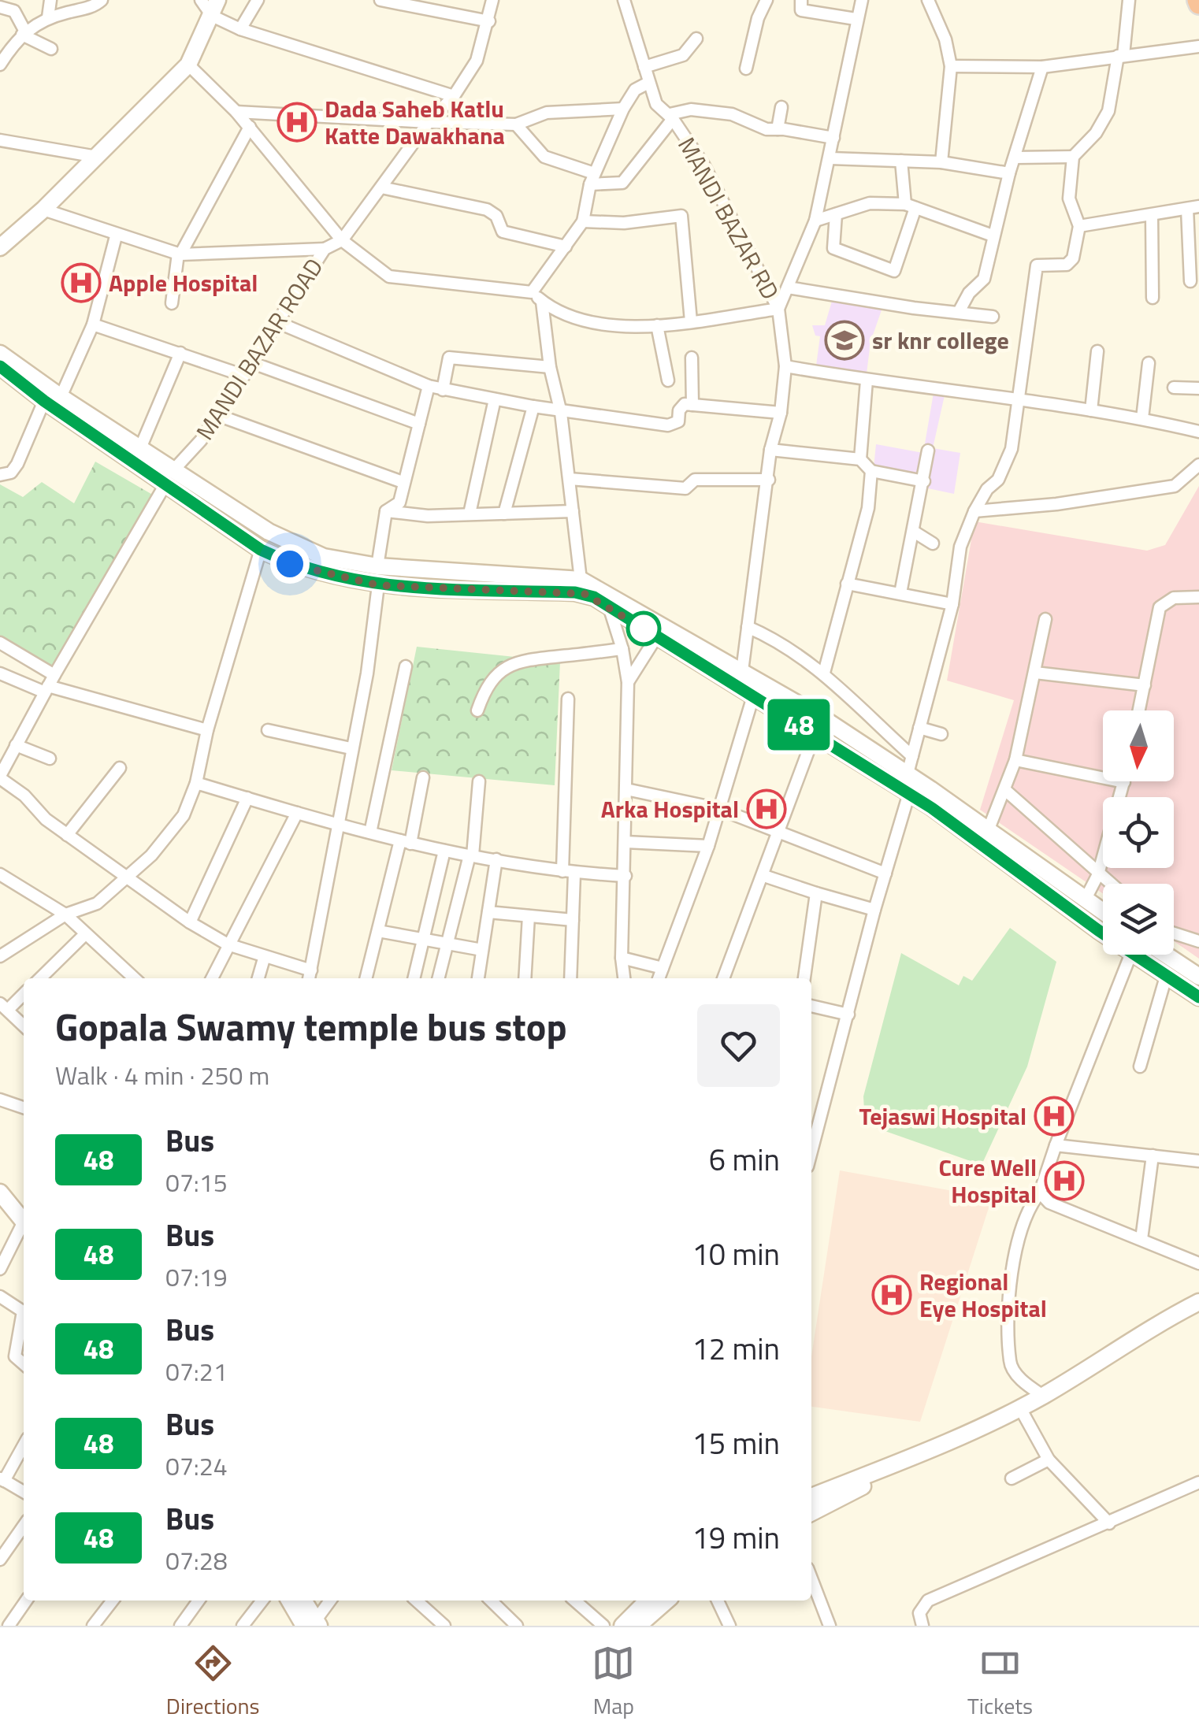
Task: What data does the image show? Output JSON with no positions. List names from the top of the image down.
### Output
{
  "streets": {
    "street": ["MANDI BAZAR RD", "MANDI BAZAR ROAD"]
  },
  "places": {
    "hospital": [
      "Dada Saheb Katlu Katte Dawakhana",
      "Apple Hospital",
      "Arka Hospital",
      "Tejaswi Hospital",
      "Cure Well Hospital",
      "Regional Eye Hospital"
    ],
    "school or university": ["sr knr college"]
  },
  "lines": ["bus line 48"],
  "north": "bottom",
  "page": {
    "on_map": "48",
    "heading": ["Gopala Swamy temple bus stop", "Walk · 4 min · 250 m"],
    "list": [
      {
        "mark": "48",
        "name": "Bus",
        "note": "07:15",
        "value": "6 min"
      },
      {
        "mark": "48",
        "name": "Bus",
        "note": "07:19",
        "value": "10 min"
      },
      {
        "mark": "48",
        "name": "Bus",
        "note": "07:21",
        "value": "12 min"
      },
      {
        "mark": "48",
        "name": "Bus",
        "note": "07:24",
        "value": "15 min"
      },
      {
        "mark": "48",
        "name": "Bus",
        "note": "07:28",
        "value": "19 min"
      }
    ],
    "tabs": ["Directions", "Map", "Tickets"]
  }
}
